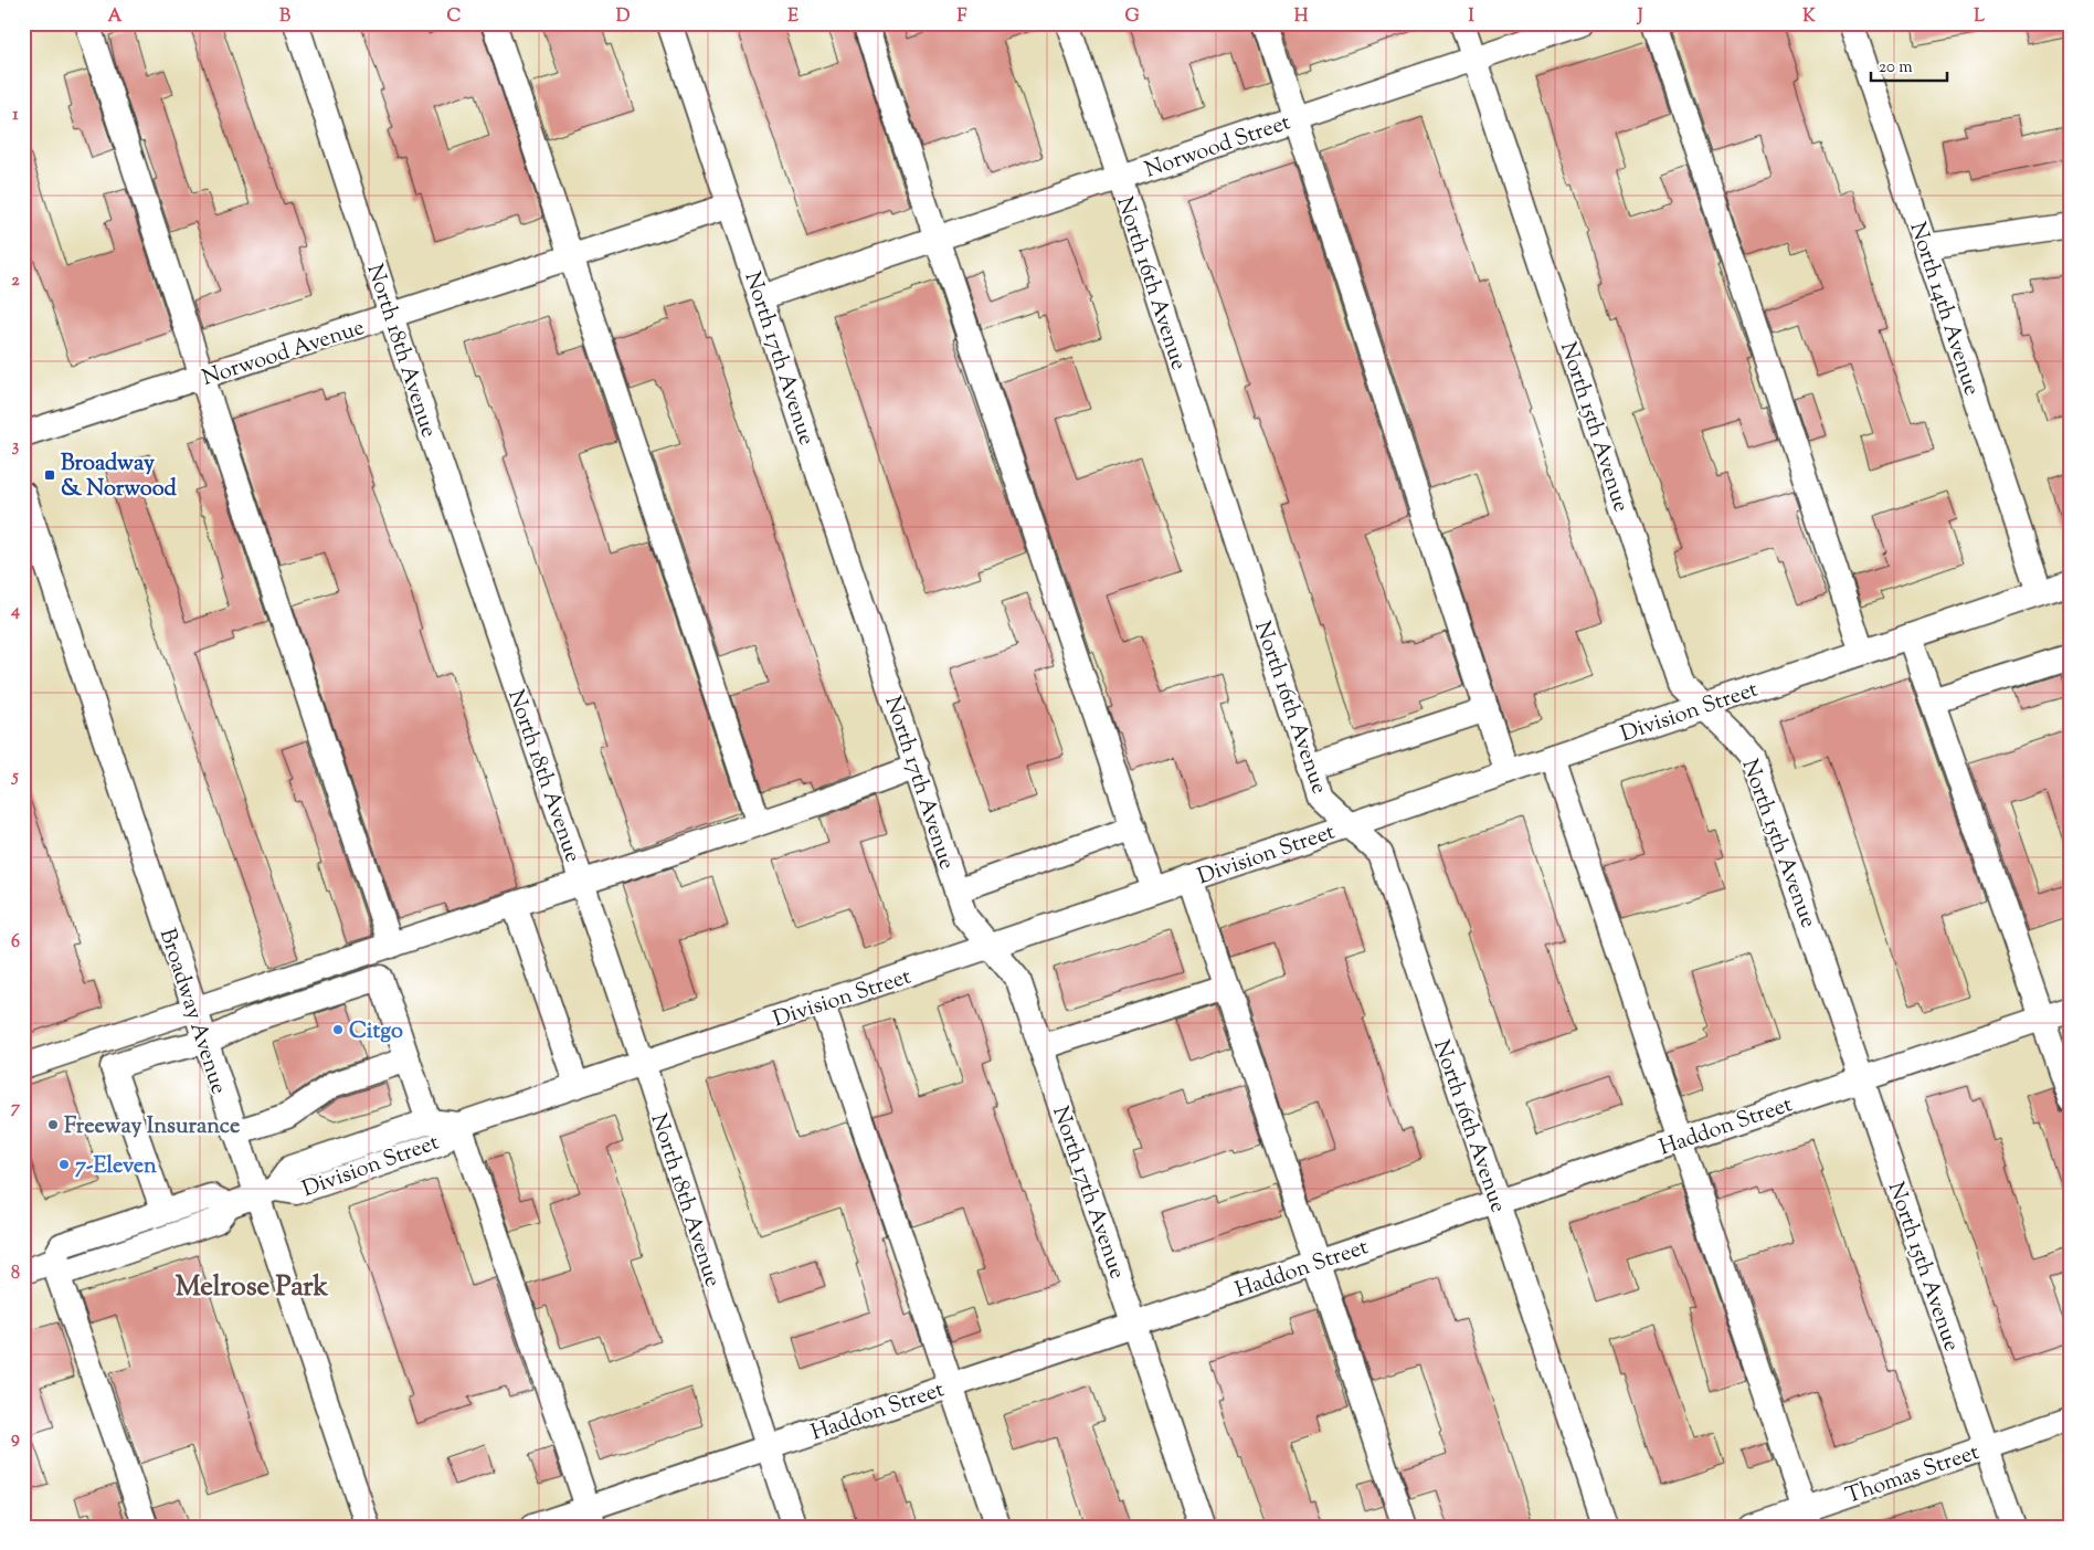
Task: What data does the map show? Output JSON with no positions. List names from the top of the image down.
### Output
{
  "streets": {
    "street": [
      "Norwood Street",
      "North 16th Avenue",
      "North 14th Avenue",
      "North 18th Avenue",
      "Norwood Avenue",
      "North 17th Avenue",
      "North 15th Avenue",
      "Division Street",
      "Broadway Avenue",
      "Haddon Street",
      "Thomas Street"
    ]
  },
  "crossings": [
    ["Norwood Street", "North 16th Avenue"],
    ["Norwood Street", "North 17th Avenue"],
    ["Norwood Street", "North 15th Avenue"],
    ["North 16th Avenue", "Division Street"],
    ["North 16th Avenue", "Haddon Street"],
    ["North 14th Avenue", "Division Street"],
    ["North 18th Avenue", "Norwood Avenue"],
    ["North 18th Avenue", "Division Street"],
    ["North 18th Avenue", "Haddon Street"],
    ["Norwood Avenue", "North 17th Avenue"],
    ["North 17th Avenue", "Division Street"],
    ["North 17th Avenue", "Haddon Street"],
    ["North 15th Avenue", "Division Street"],
    ["North 15th Avenue", "Haddon Street"],
    ["North 15th Avenue", "Thomas Street"],
    ["Division Street", "Broadway Avenue"]
  ],
  "districts": ["Melrose Park"],
  "places": {
    "transit": ["Broadway & Norwood"],
    "other": ["Citgo", "Freeway Insurance", "7-Eleven"]
  },
  "scale_bar": "20 m",
  "grid": {
    "columns": [
      "A",
      "B",
      "C",
      "D",
      "E",
      "F",
      "G",
      "H",
      "I",
      "J",
      "K",
      "L"
    ],
    "rows": [
      "1",
      "2",
      "3",
      "4",
      "5",
      "6",
      "7",
      "8",
      "9"
    ]
  }
}
